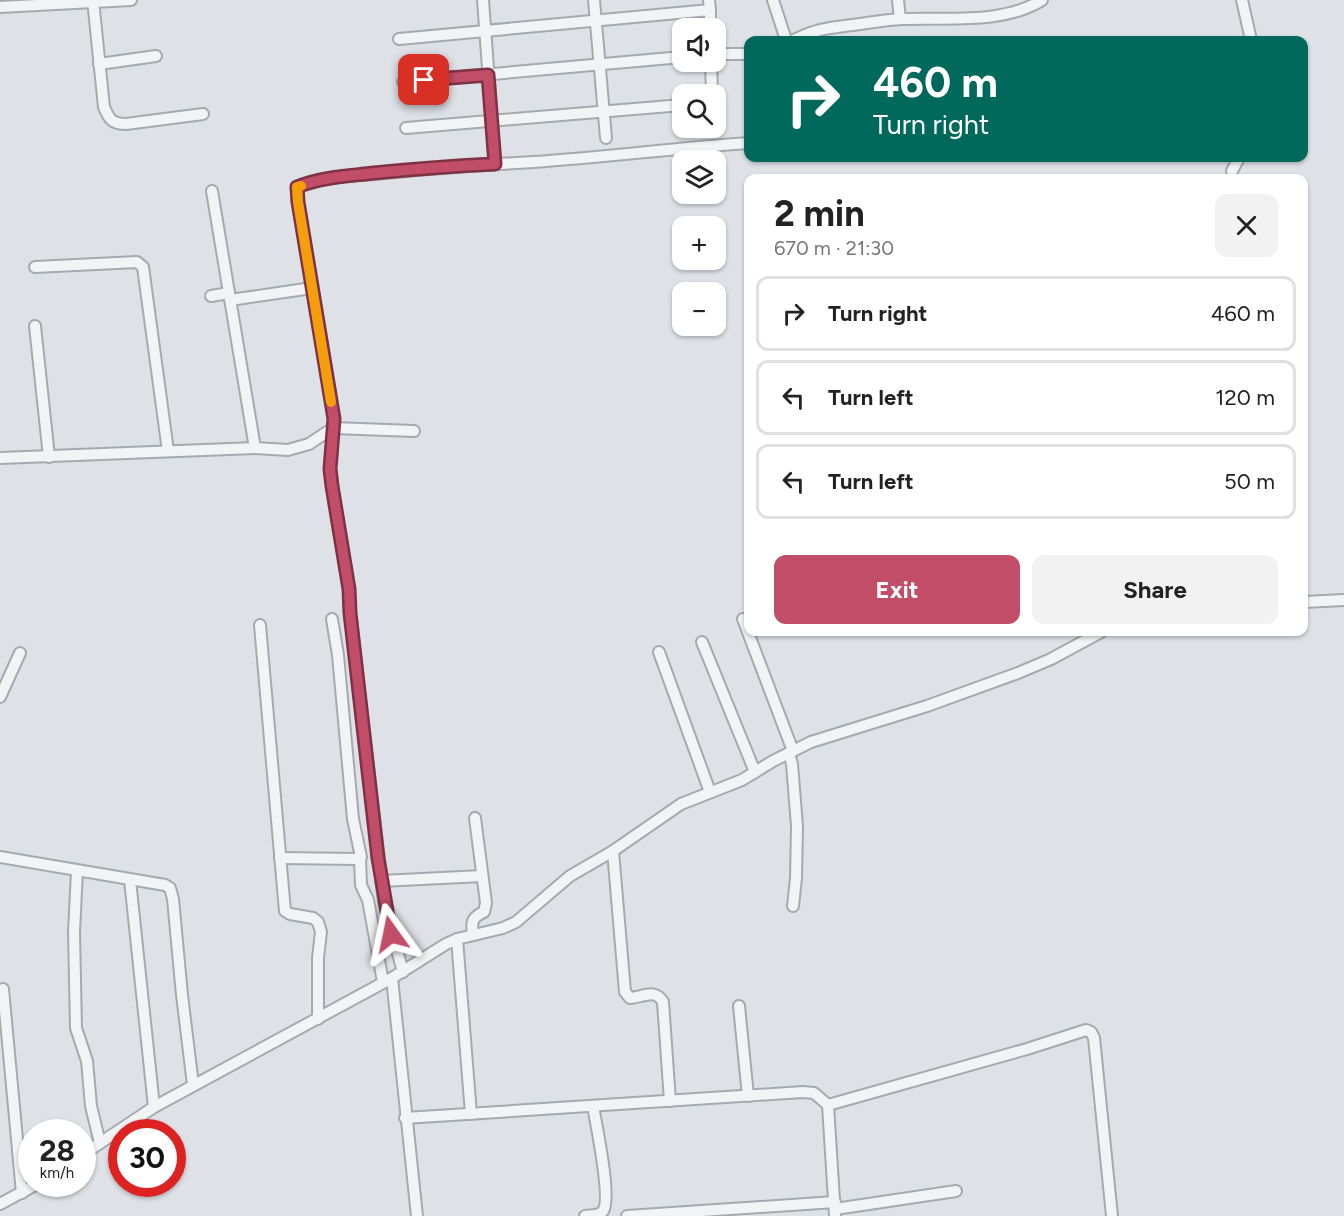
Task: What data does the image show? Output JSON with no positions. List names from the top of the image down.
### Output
{
  "page": {
    "map_buttons": ["+", "−"],
    "turn": ["460 m", "Turn right"],
    "heading": ["2 min", "670 m · 21:30"],
    "list": [
      {
        "name": "Turn right",
        "value": "460 m"
      },
      {
        "name": "Turn left",
        "value": "120 m"
      },
      {
        "name": "Turn left",
        "value": "50 m"
      }
    ],
    "buttons": ["Exit", "Share"],
    "speed": "28 km/h",
    "limit": "30"
  }
}
